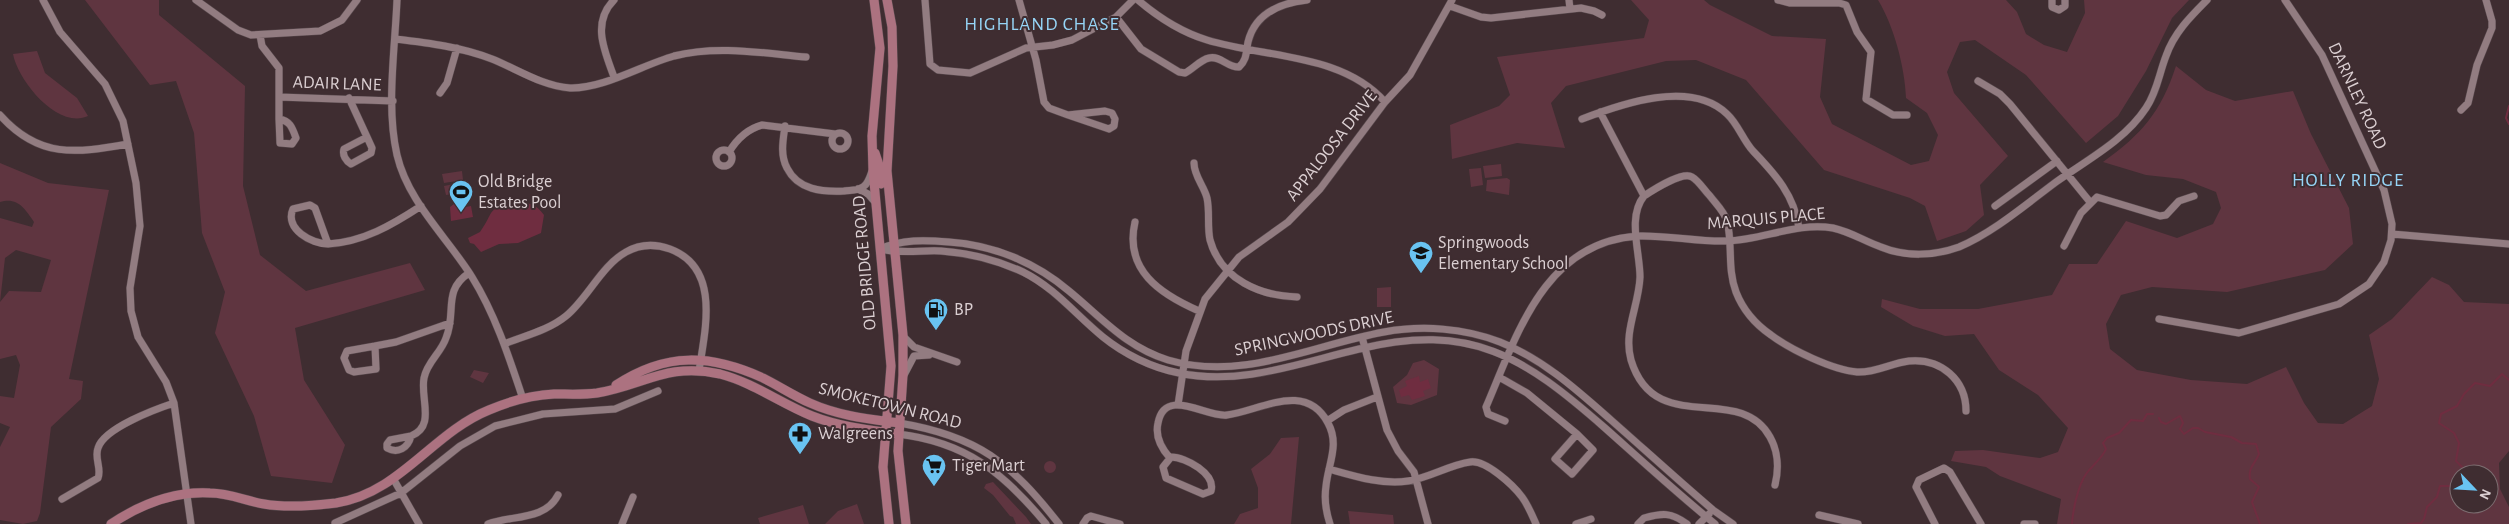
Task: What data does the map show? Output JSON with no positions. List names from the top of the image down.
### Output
{
  "streets": {
    "main road": ["OLD BRIDGE ROAD", "SMOKETOWN ROAD"],
    "street": [
      "ADAIR LANE",
      "DARNLEY ROAD",
      "APPALOOSA DRIVE",
      "MARQUIS PLACE",
      "SPRINGWOODS DRIVE"
    ]
  },
  "crossings": [
    ["APPALOOSA DRIVE", "SPRINGWOODS DRIVE"],
    ["MARQUIS PLACE", "SPRINGWOODS DRIVE"],
    ["OLD BRIDGE ROAD", "SPRINGWOODS DRIVE"],
    ["OLD BRIDGE ROAD", "SMOKETOWN ROAD"]
  ],
  "districts": ["HIGHLAND CHASE", "HOLLY RIDGE"],
  "places": {
    "sports": ["Old Bridge Estates Pool"],
    "school or university": ["Springwoods Elementary School"],
    "fuel station": ["BP"],
    "pharmacy": ["Walgreens"],
    "supermarket": ["Tiger Mart"]
  },
  "north": "bottom right"
}
